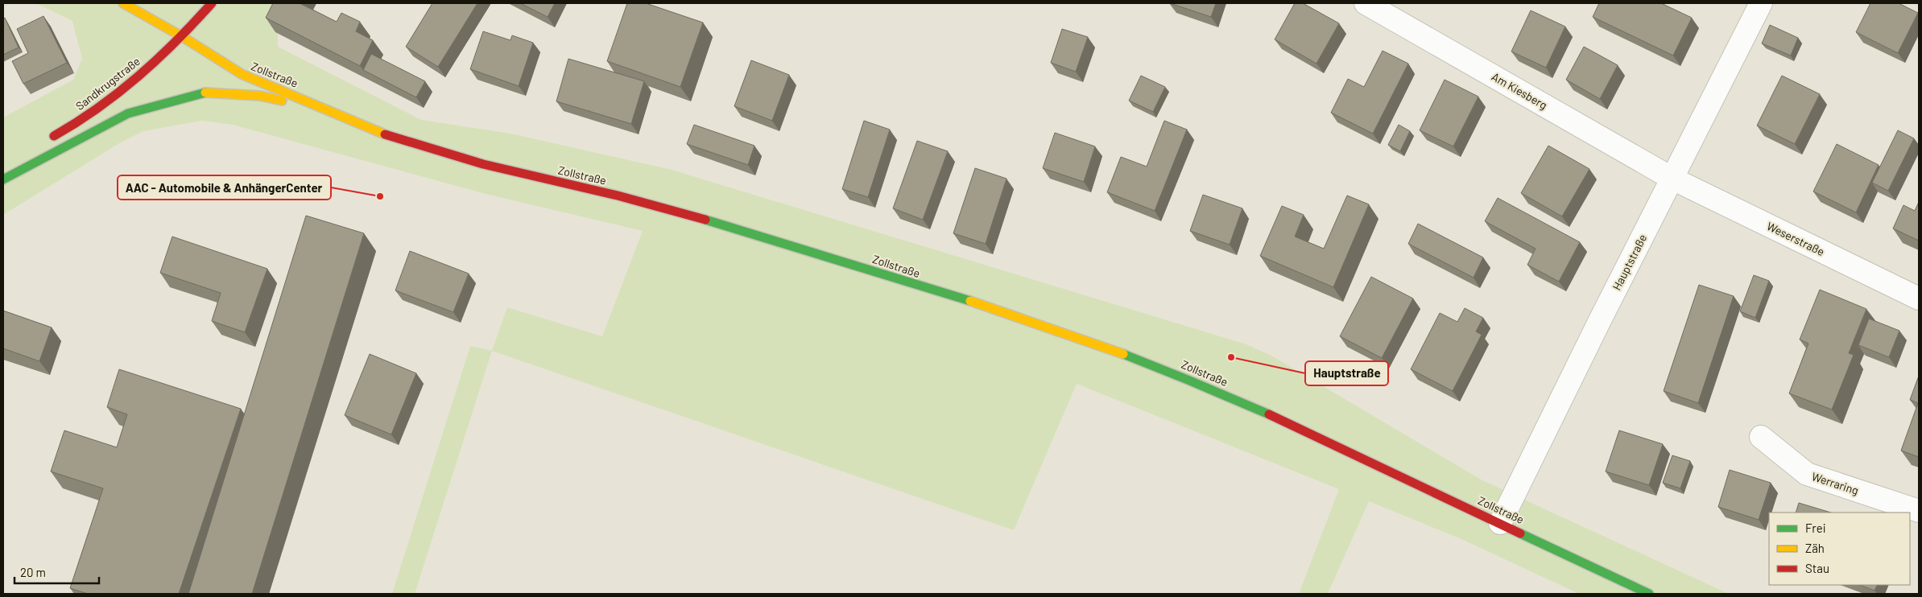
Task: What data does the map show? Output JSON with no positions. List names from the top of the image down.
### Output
{
  "streets": {
    "main road": ["Zollstraße", "Sandkrugstraße"],
    "street": [
      "Am Kiesberg",
      "Weserstraße",
      "Hauptstraße",
      "Werraring"
    ]
  },
  "crossings": [
    ["Zollstraße", "Sandkrugstraße"],
    ["Zollstraße", "Hauptstraße"],
    ["Am Kiesberg", "Weserstraße"],
    ["Am Kiesberg", "Hauptstraße"],
    ["Weserstraße", "Hauptstraße"]
  ],
  "places": ["AAC - Automobile & AnhängerCenter", "Hauptstraße"],
  "legend": ["Frei", "Zäh", "Stau"],
  "scale_bar": "20 m"
}
